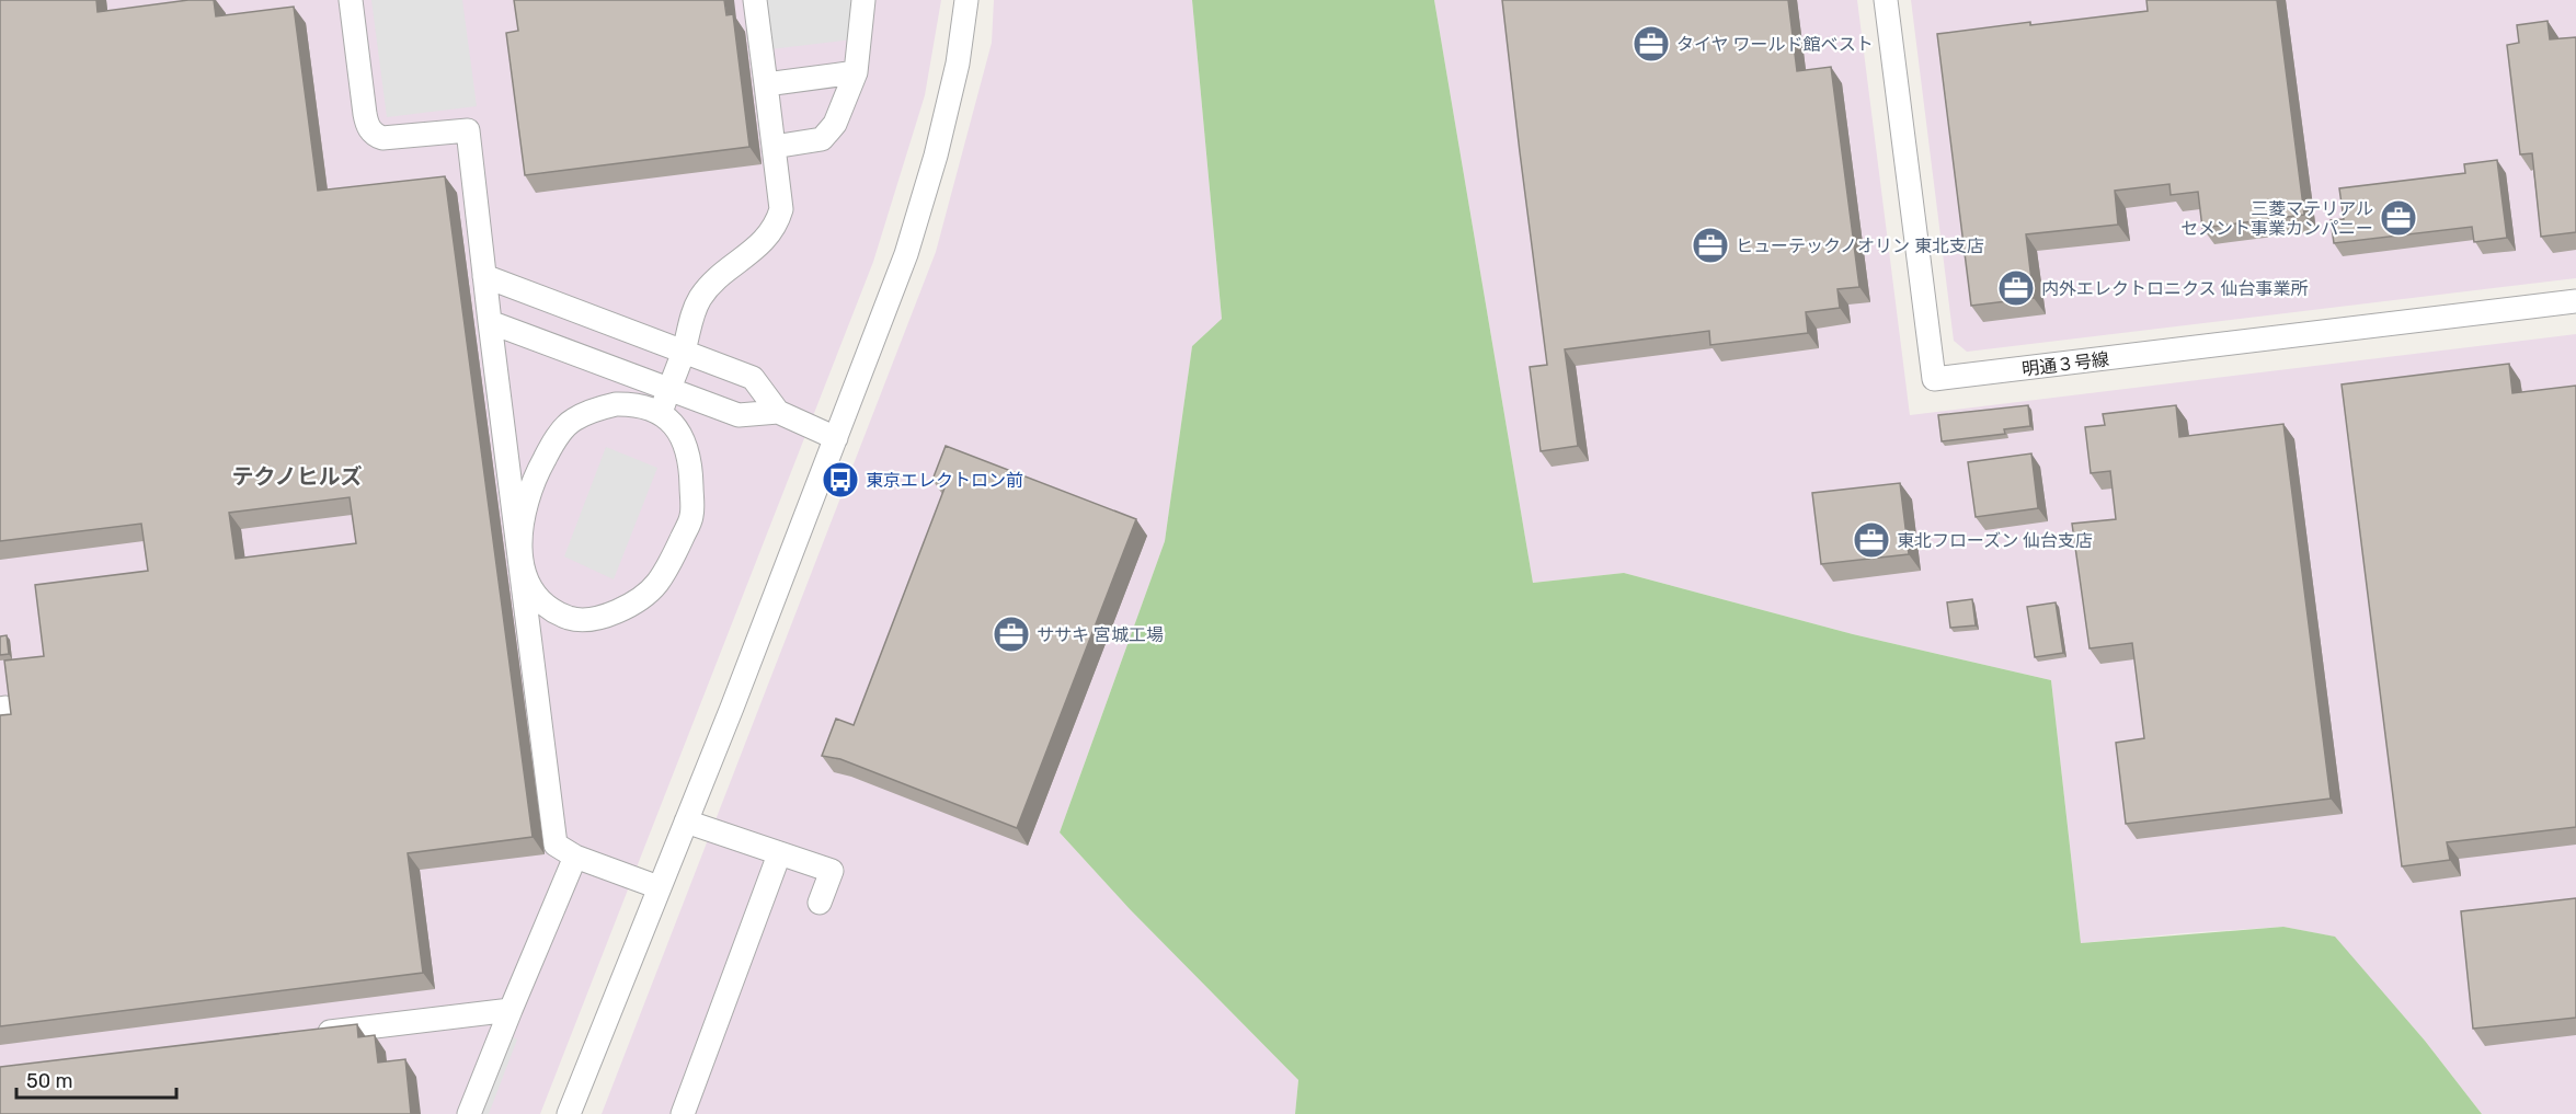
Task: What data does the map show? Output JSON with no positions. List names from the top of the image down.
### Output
{
  "streets": {
    "street": ["明通３号線"]
  },
  "districts": ["テクノヒルズ"],
  "places": {
    "office": [
      "タイヤ ワールド館ベスト",
      "三菱マテリアル セメント事業カンパニー",
      "ヒューテックノオリン 東北支店",
      "内外エレクトロニクス 仙台事業所",
      "東北フローズン 仙台支店",
      "ササキ 宮城工場"
    ],
    "bus stop": ["東京エレクトロン前"]
  },
  "scale_bar": "50 m"
}
